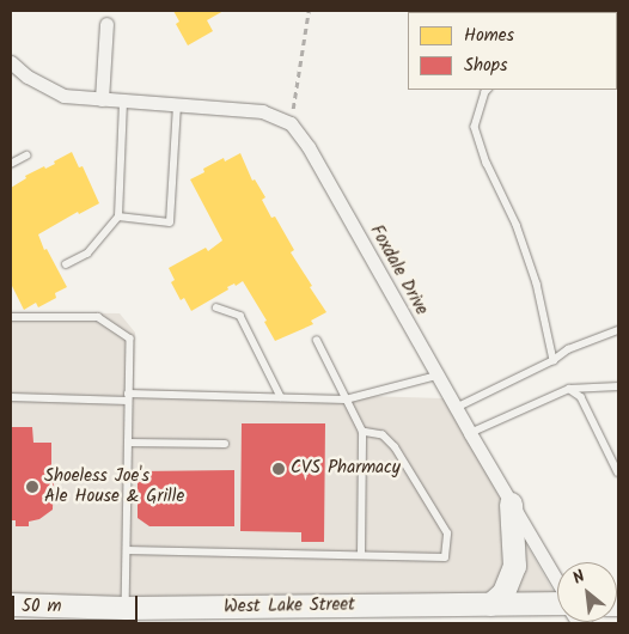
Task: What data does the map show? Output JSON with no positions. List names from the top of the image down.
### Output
{
  "streets": {
    "main road": ["West Lake Street"],
    "street": ["Foxdale Drive"]
  },
  "places": ["CVS Pharmacy", "Shoeless Joe's Ale House & Grille"],
  "legend": ["Homes", "Shops"],
  "scale_bar": "50 m",
  "north": "top left"
}
